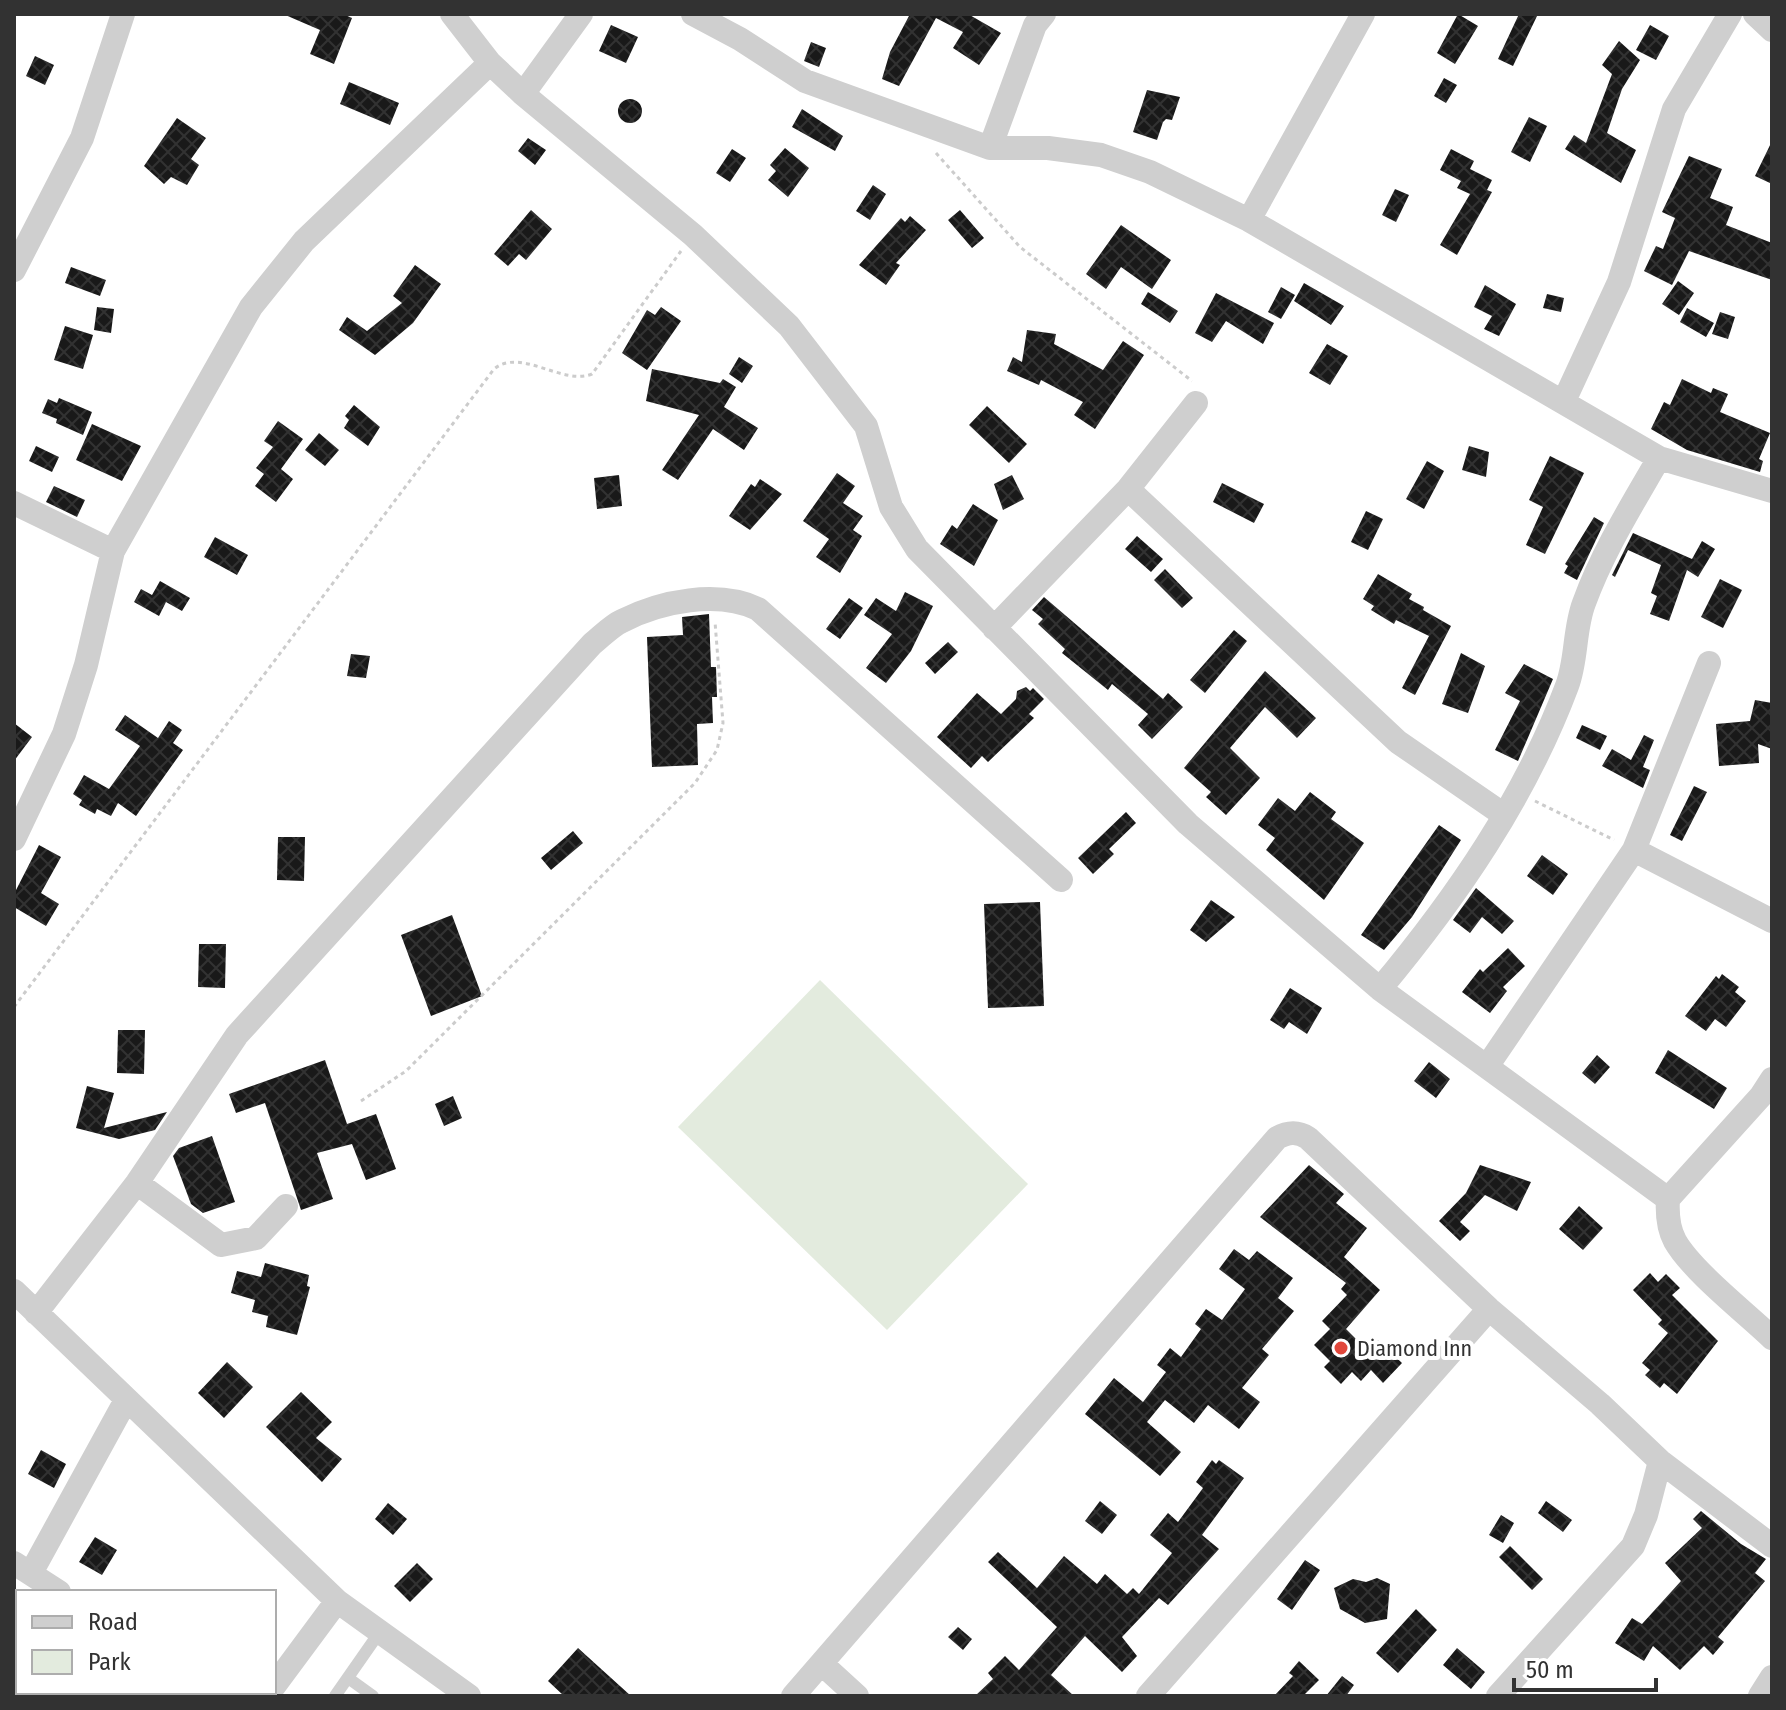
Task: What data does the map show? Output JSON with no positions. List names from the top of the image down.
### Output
{
  "places": ["Diamond Inn"],
  "legend": ["Road", "Park"],
  "scale_bar": "50 m"
}
